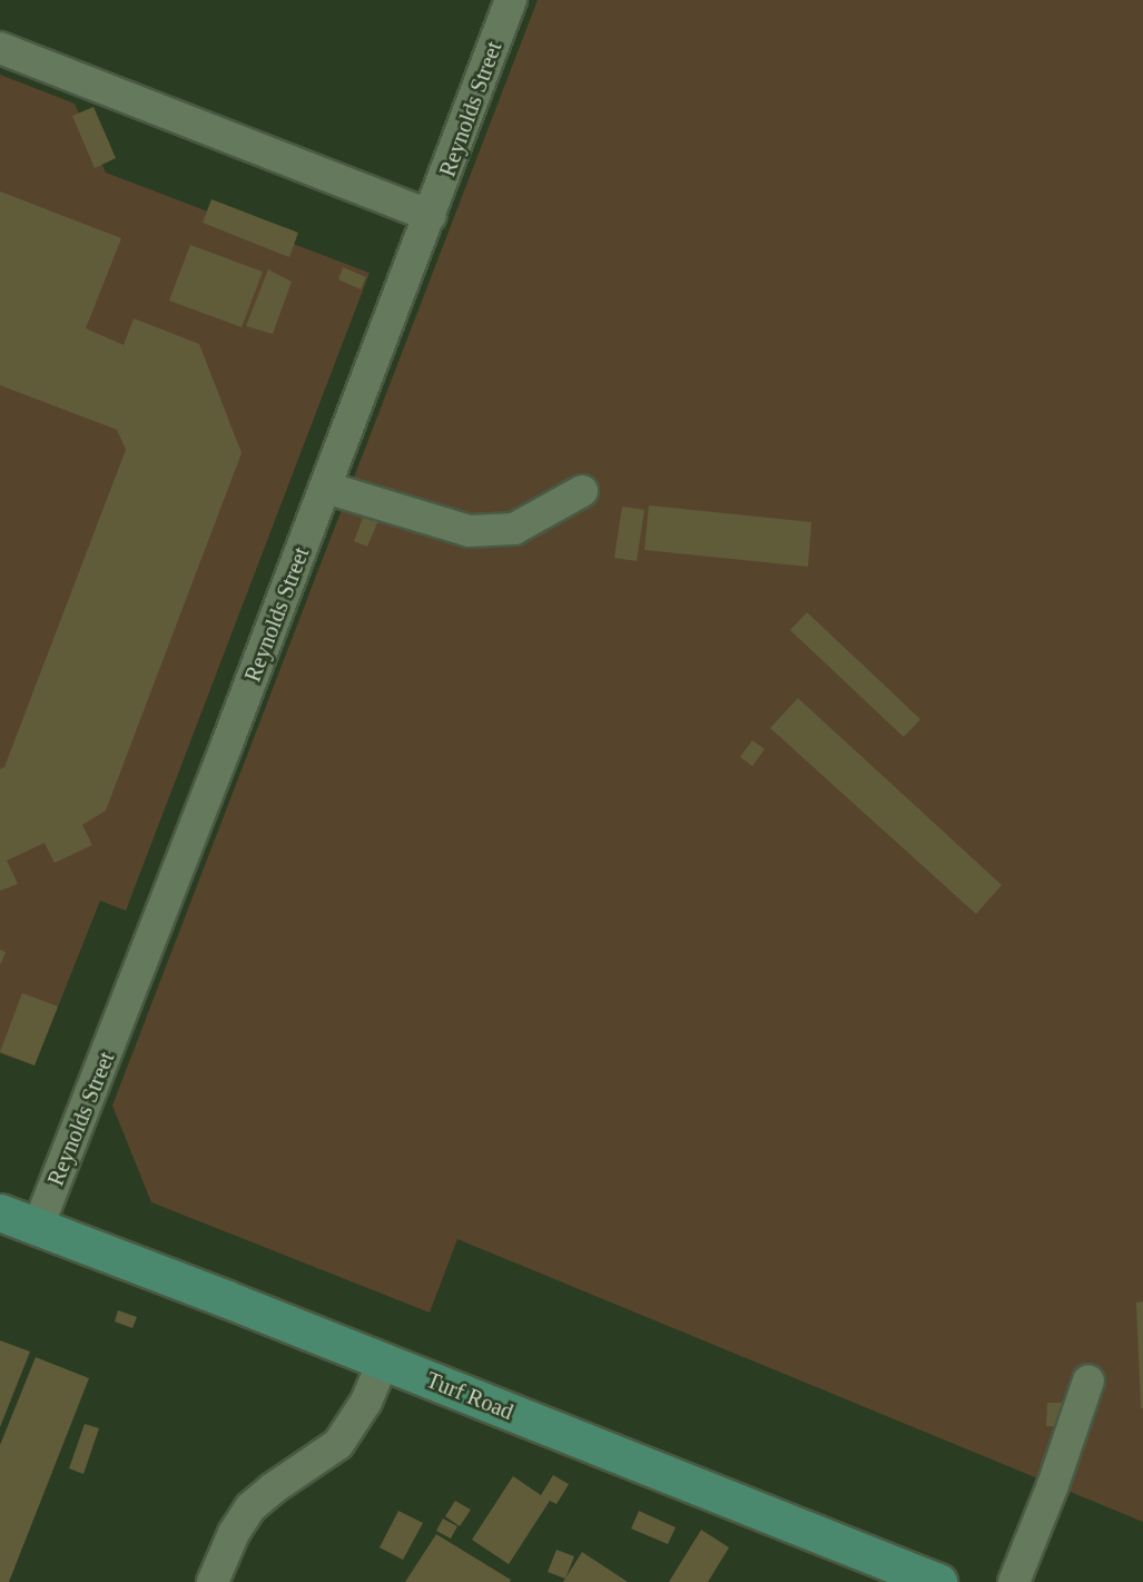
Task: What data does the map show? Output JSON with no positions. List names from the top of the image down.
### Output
{
  "streets": {
    "main road": ["Turf Road"],
    "street": ["Reynolds Street"]
  },
  "crossings": [
    ["Reynolds Street", "Turf Road"]
  ]
}
